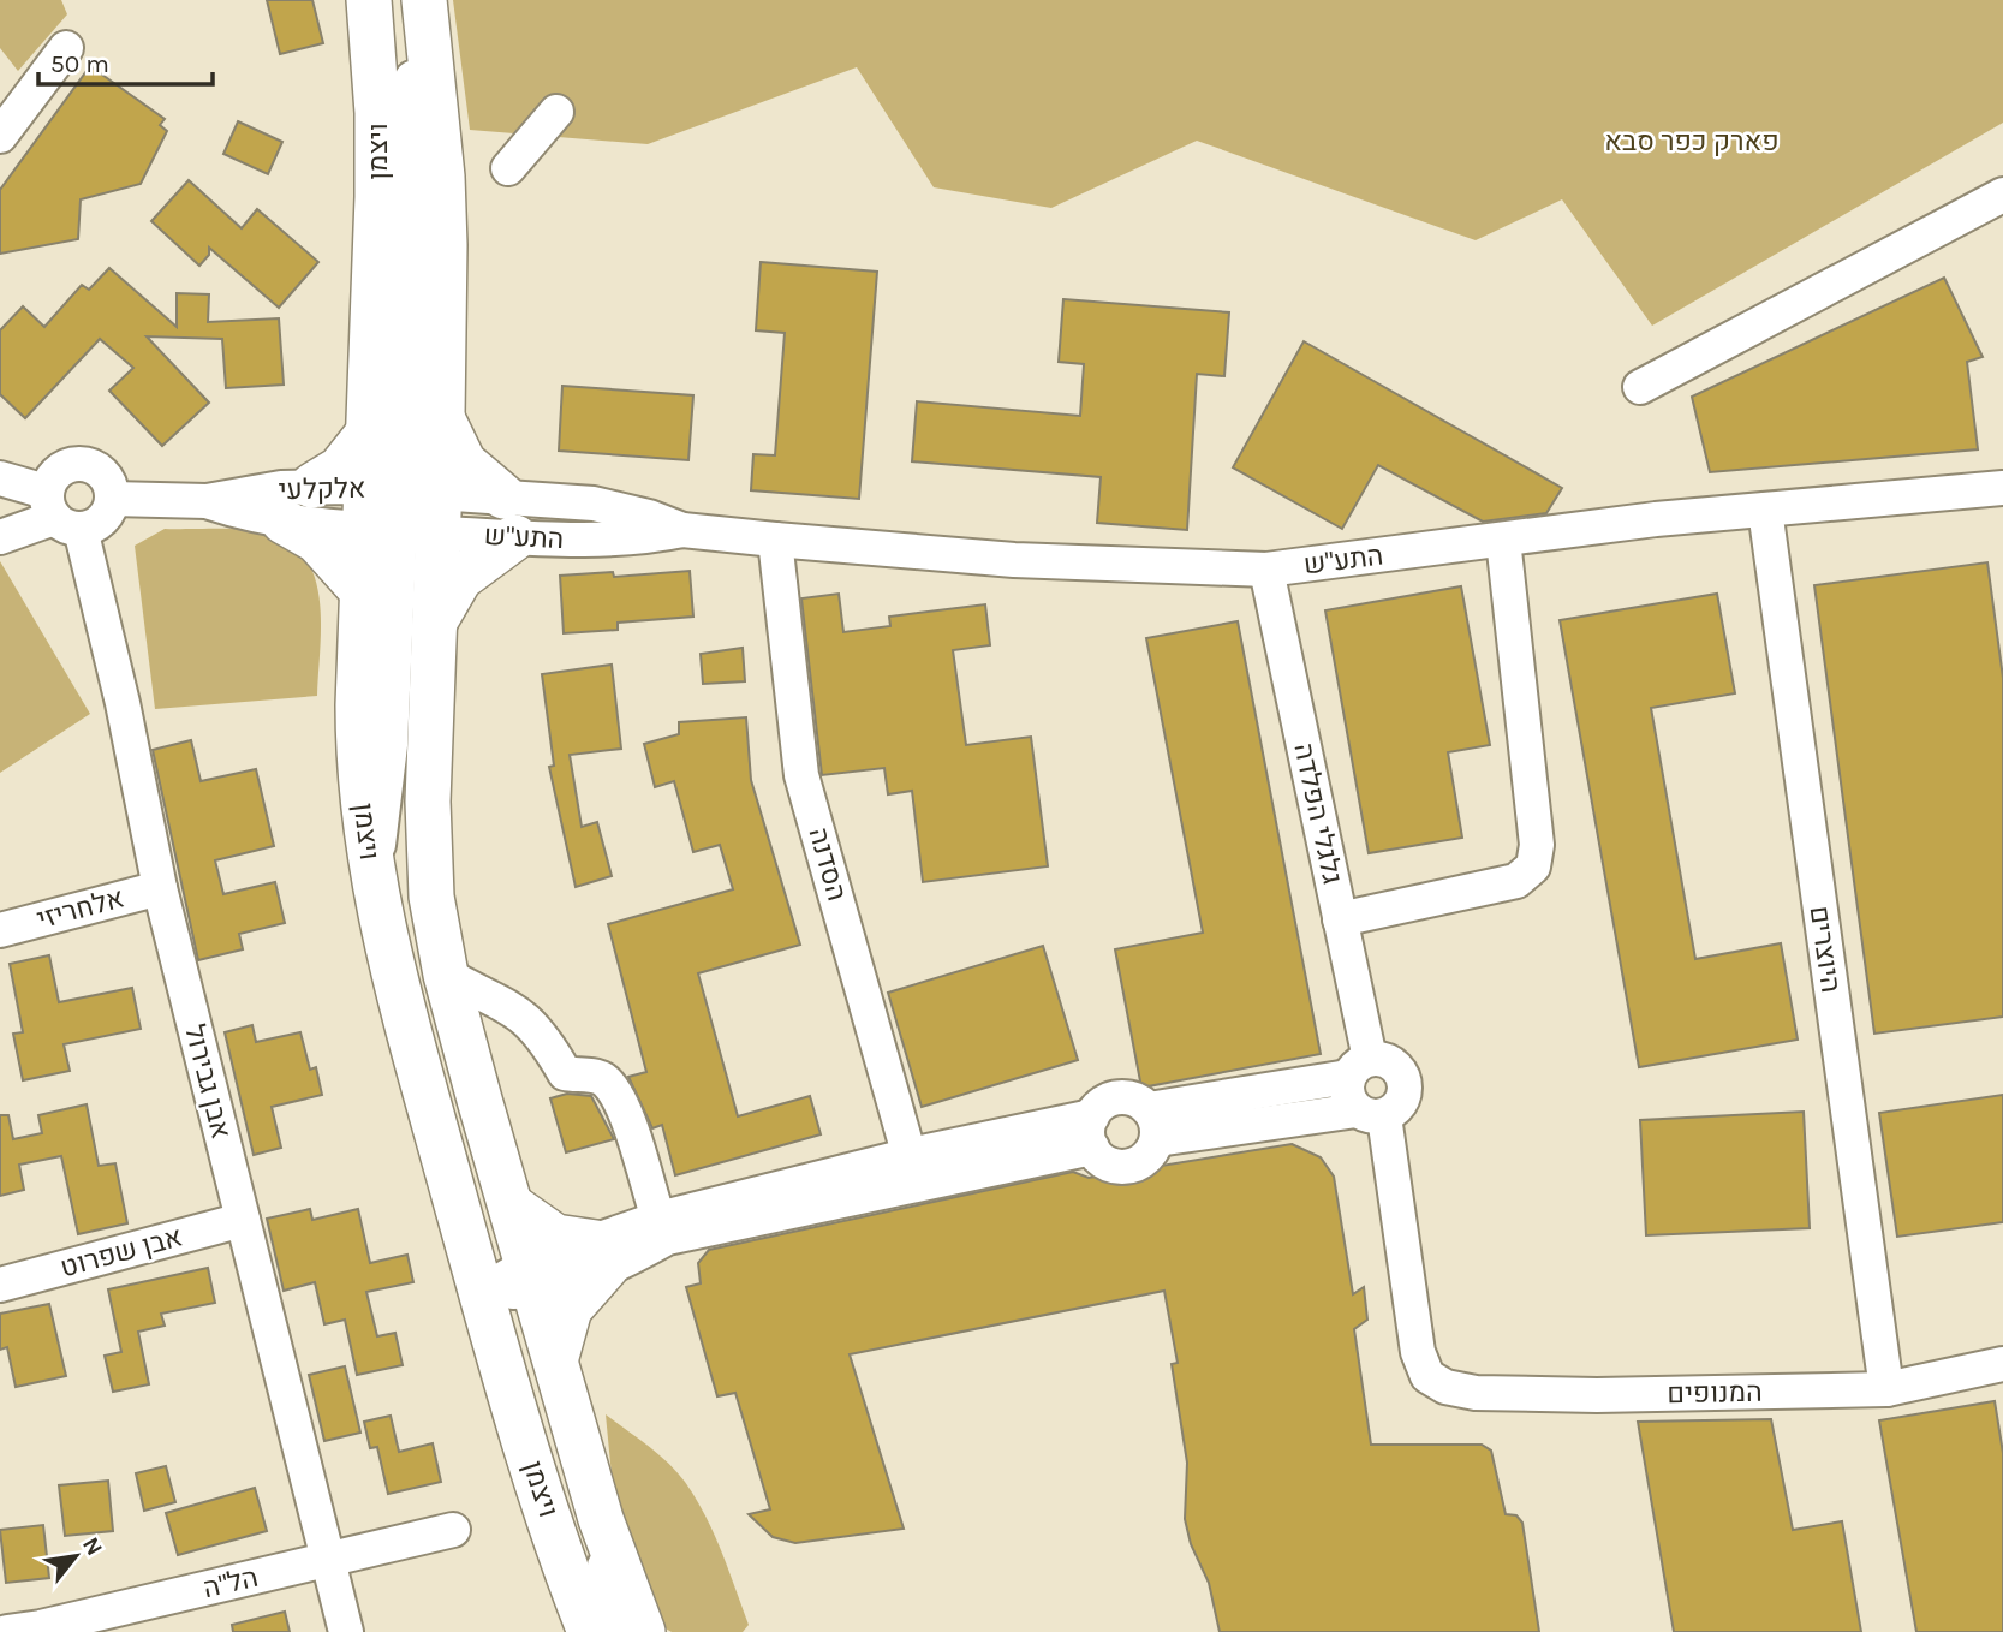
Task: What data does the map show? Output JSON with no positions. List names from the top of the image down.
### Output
{
  "streets": {
    "main road": ["ויצמן"],
    "street": [
      "אלקלעי",
      "התע\"ש",
      "גלגלי הפלדה",
      "הסדנה",
      "אלחריזי",
      "היוצרים",
      "אבן גבירול",
      "אבן שפרוט",
      "המנופים",
      "הל\"ה"
    ]
  },
  "crossings": [
    ["ויצמן", "אלקלעי"],
    ["ויצמן", "התע\"ש"],
    ["אלקלעי", "התע\"ש"],
    ["אלקלעי", "אבן גבירול"],
    ["התע\"ש", "גלגלי הפלדה"],
    ["התע\"ש", "הסדנה"],
    ["התע\"ש", "היוצרים"],
    ["גלגלי הפלדה", "המנופים"],
    ["אלחריזי", "אבן גבירול"],
    ["היוצרים", "המנופים"],
    ["אבן גבירול", "אבן שפרוט"],
    ["אבן גבירול", "הל\"ה"]
  ],
  "parks": ["פארק כפר סבא"],
  "scale_bar": "50 m",
  "north": "top right"
}
